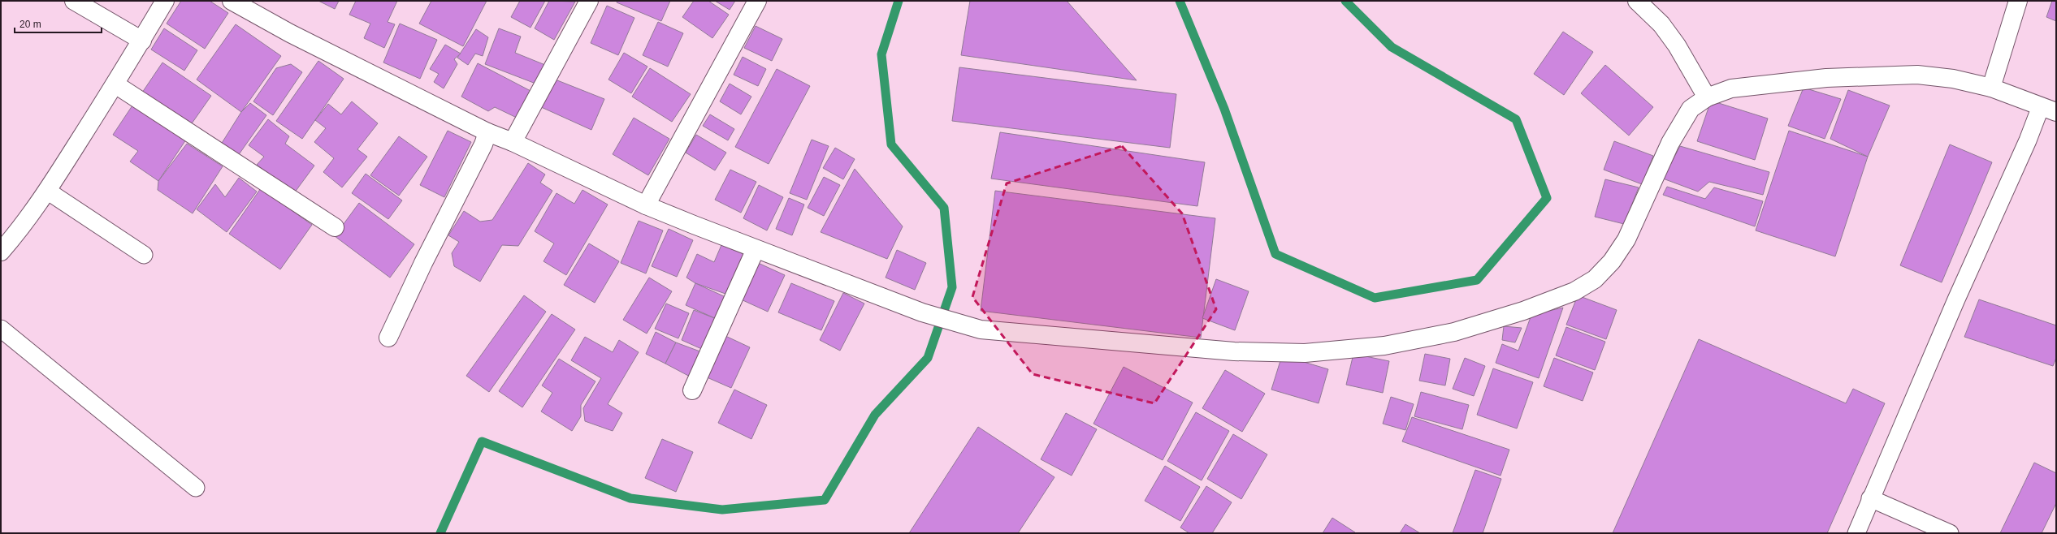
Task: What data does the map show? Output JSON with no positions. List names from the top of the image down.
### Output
{
  "scale_bar": "20 m"
}
